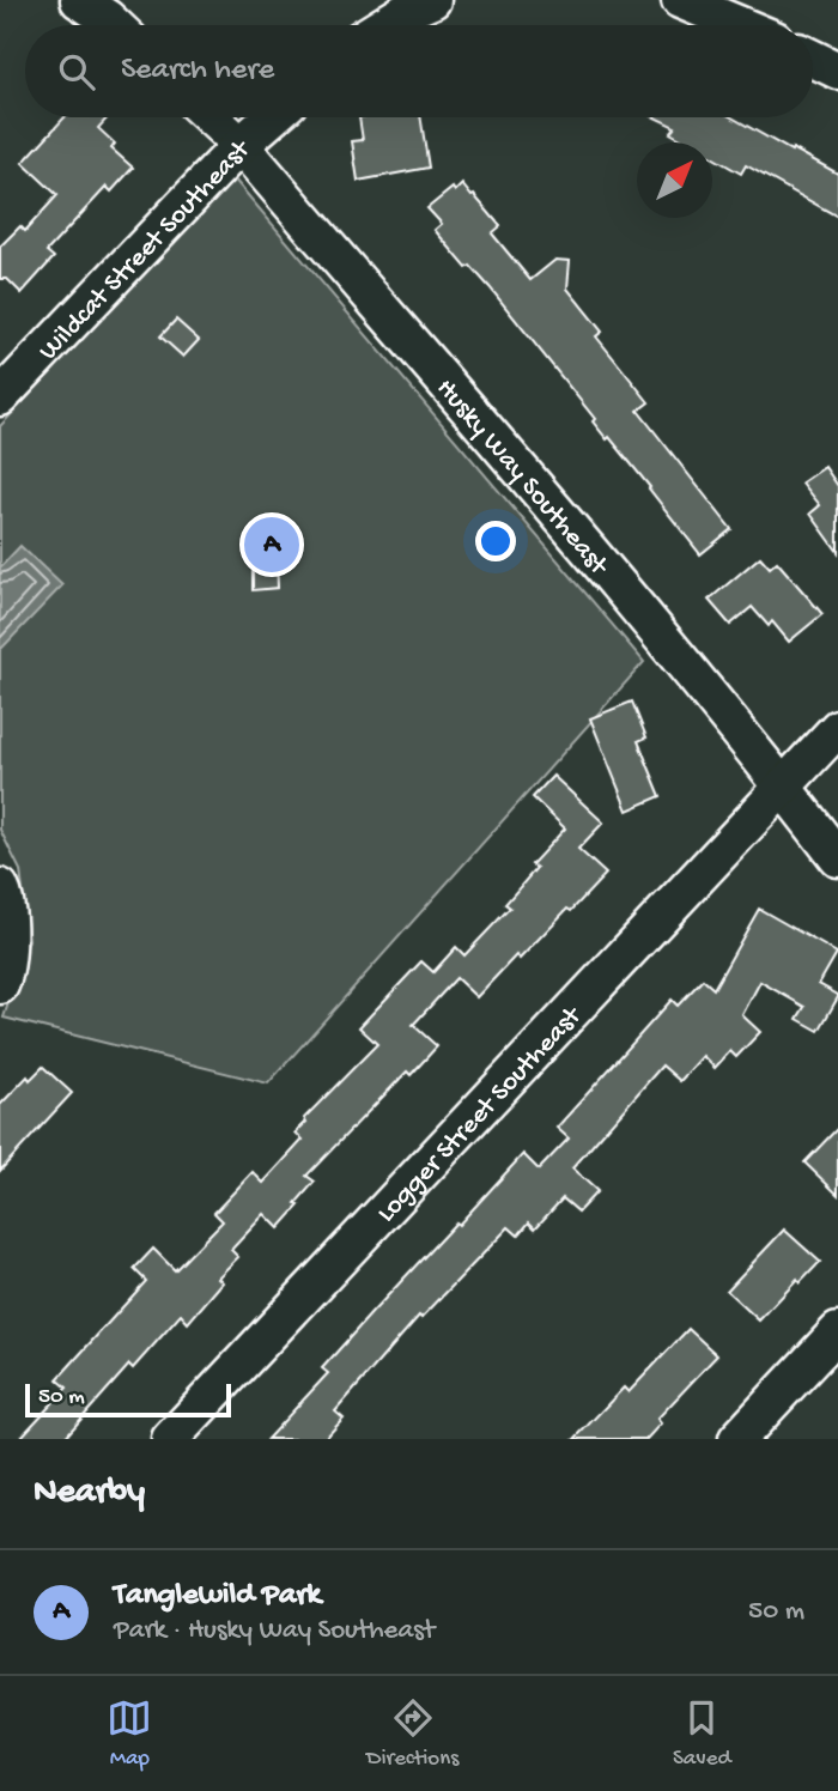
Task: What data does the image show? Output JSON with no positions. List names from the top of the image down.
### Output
{
  "streets": {
    "street": ["Wildcat Street Southeast", "Husky Way Southeast", "Logger Street Southeast"]
  },
  "crossings": [
    ["Wildcat Street Southeast", "Husky Way Southeast"],
    ["Husky Way Southeast", "Logger Street Southeast"]
  ],
  "scale_bar": "50 m",
  "north": "top right",
  "page": {
    "search": "Search here",
    "pins": "A",
    "scale": "50 m",
    "heading": "Nearby",
    "list": [
      {
        "mark": "A",
        "name": "Tanglewild Park",
        "note": "Park · Husky Way Southeast",
        "value": "50 m"
      }
    ],
    "nav": ["Map", "Directions", "Saved"]
  }
}
